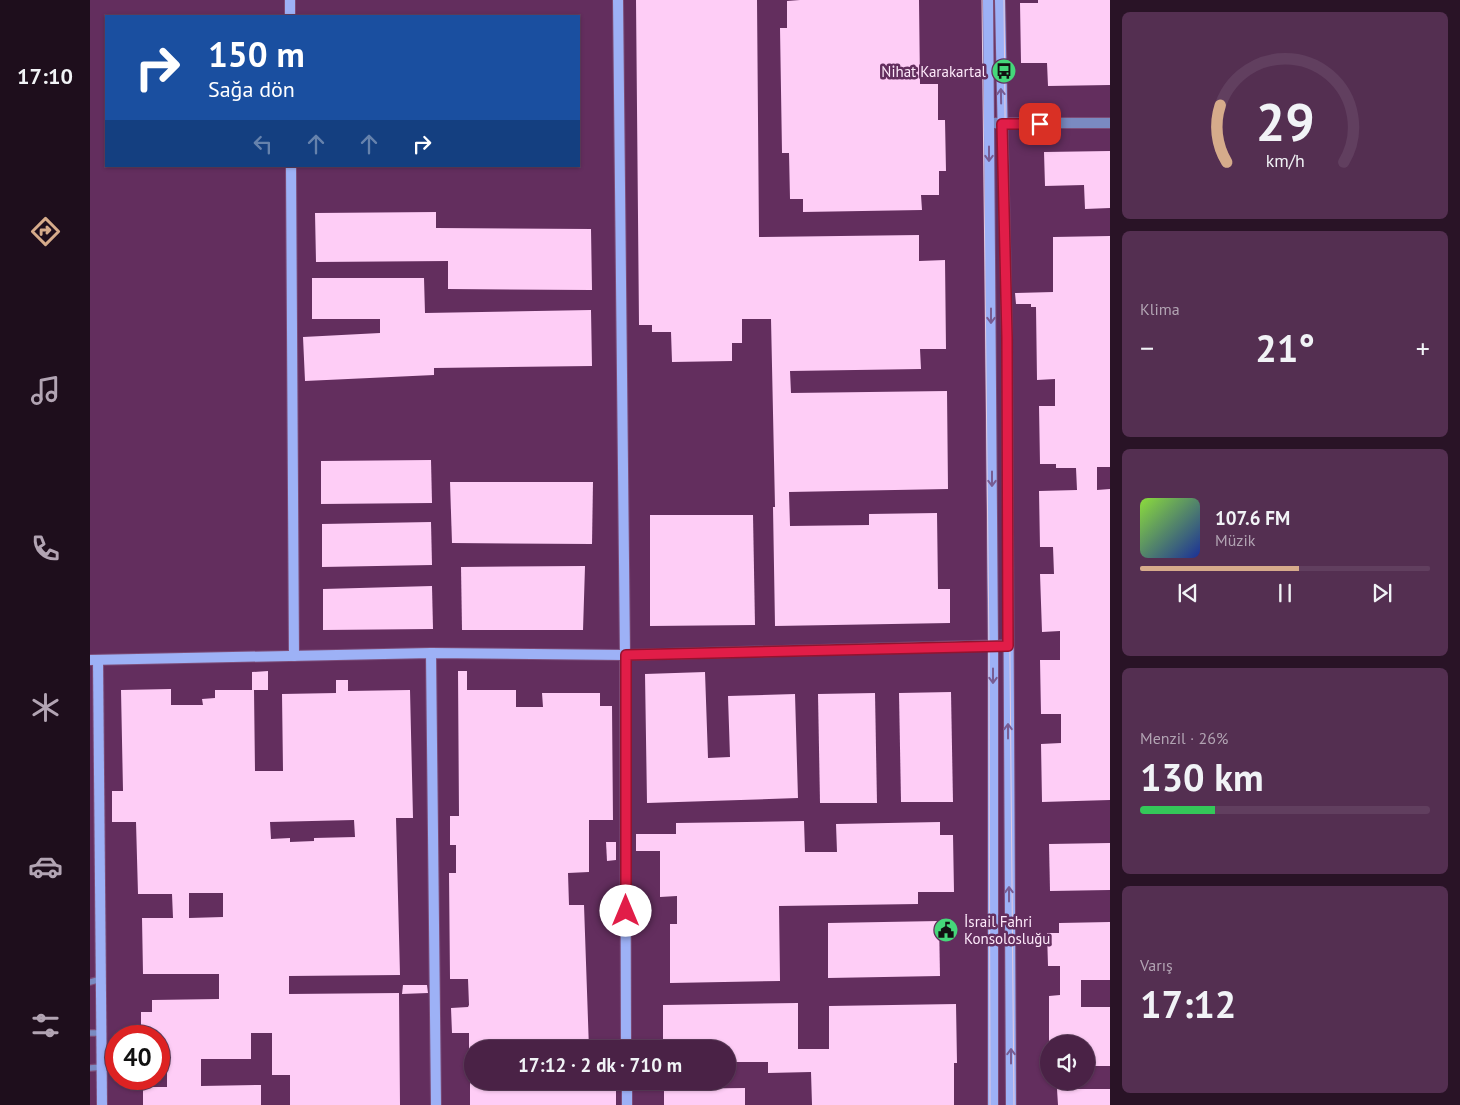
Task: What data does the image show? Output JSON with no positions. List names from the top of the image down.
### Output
{
  "places": {
    "bus stop": ["Nihat Karakartal"],
    "public building": ["İsrail Fahri Konsolosluğu"]
  },
  "page": {
    "tabs": "17:10",
    "turn": ["150 m", "Sağa dön"],
    "tile": [
      "Klima",
      ["Menzil · 26%", "130 km"],
      ["Varış", "17:12"]
    ],
    "heat": ["−", "21°", "+"],
    "song": ["107.6 FM", "Müzik"],
    "limit": "40",
    "trip": "17:12 · 2 dk · 710 m",
    "gauge": ["29", "km/h"]
  }
}
